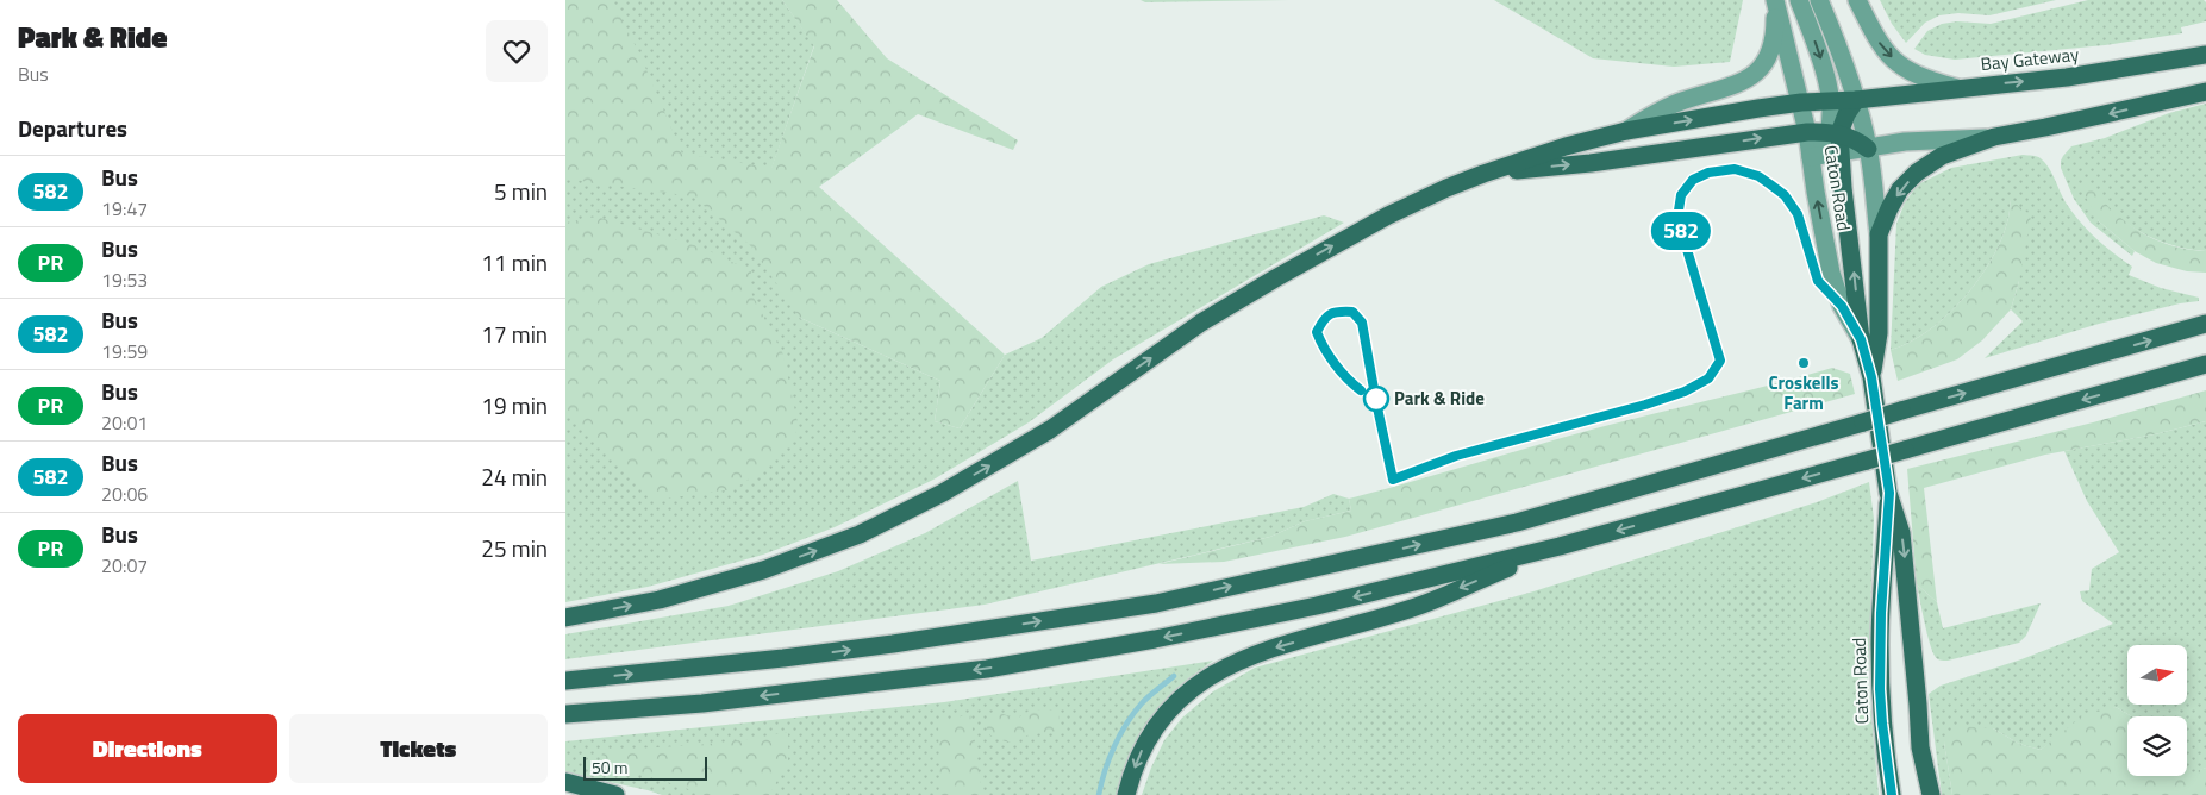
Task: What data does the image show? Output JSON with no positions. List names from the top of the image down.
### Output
{
  "streets": {
    "highway": ["Bay Gateway", "Caton Road"]
  },
  "crossings": [
    ["Bay Gateway", "Caton Road"]
  ],
  "places": ["Croskells Farm", "Park & Ride"],
  "lines": ["bus line 582"],
  "scale_bar": "50 m",
  "north": "right",
  "page": {
    "heading": [
      ["Park & Ride", "Bus"],
      "Departures"
    ],
    "on_map": "582",
    "list": [
      {
        "mark": "582",
        "name": "Bus",
        "note": "19:47",
        "value": "5 min"
      },
      {
        "mark": "PR",
        "name": "Bus",
        "note": "19:53",
        "value": "11 min"
      },
      {
        "mark": "582",
        "name": "Bus",
        "note": "19:59",
        "value": "17 min"
      },
      {
        "mark": "PR",
        "name": "Bus",
        "note": "20:01",
        "value": "19 min"
      },
      {
        "mark": "582",
        "name": "Bus",
        "note": "20:06",
        "value": "24 min"
      },
      {
        "mark": "PR",
        "name": "Bus",
        "note": "20:07",
        "value": "25 min"
      }
    ],
    "buttons": ["Directions", "Tickets"],
    "scale": "50 m"
  }
}
